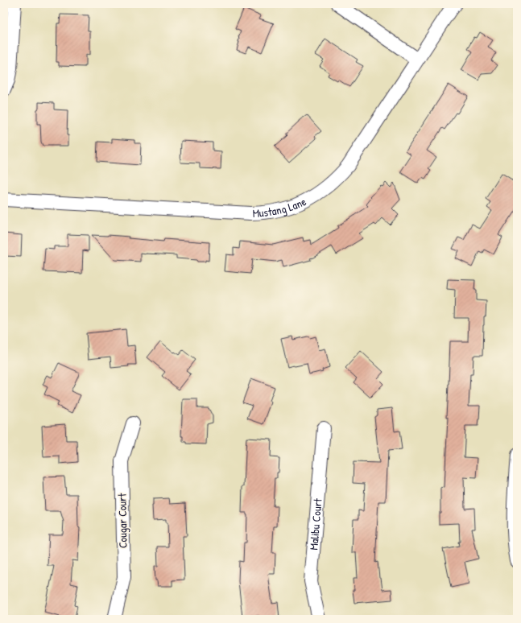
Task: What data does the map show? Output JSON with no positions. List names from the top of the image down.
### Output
{
  "streets": {
    "street": ["Mustang Lane", "Cougar Court", "Malibu Court"]
  }
}
